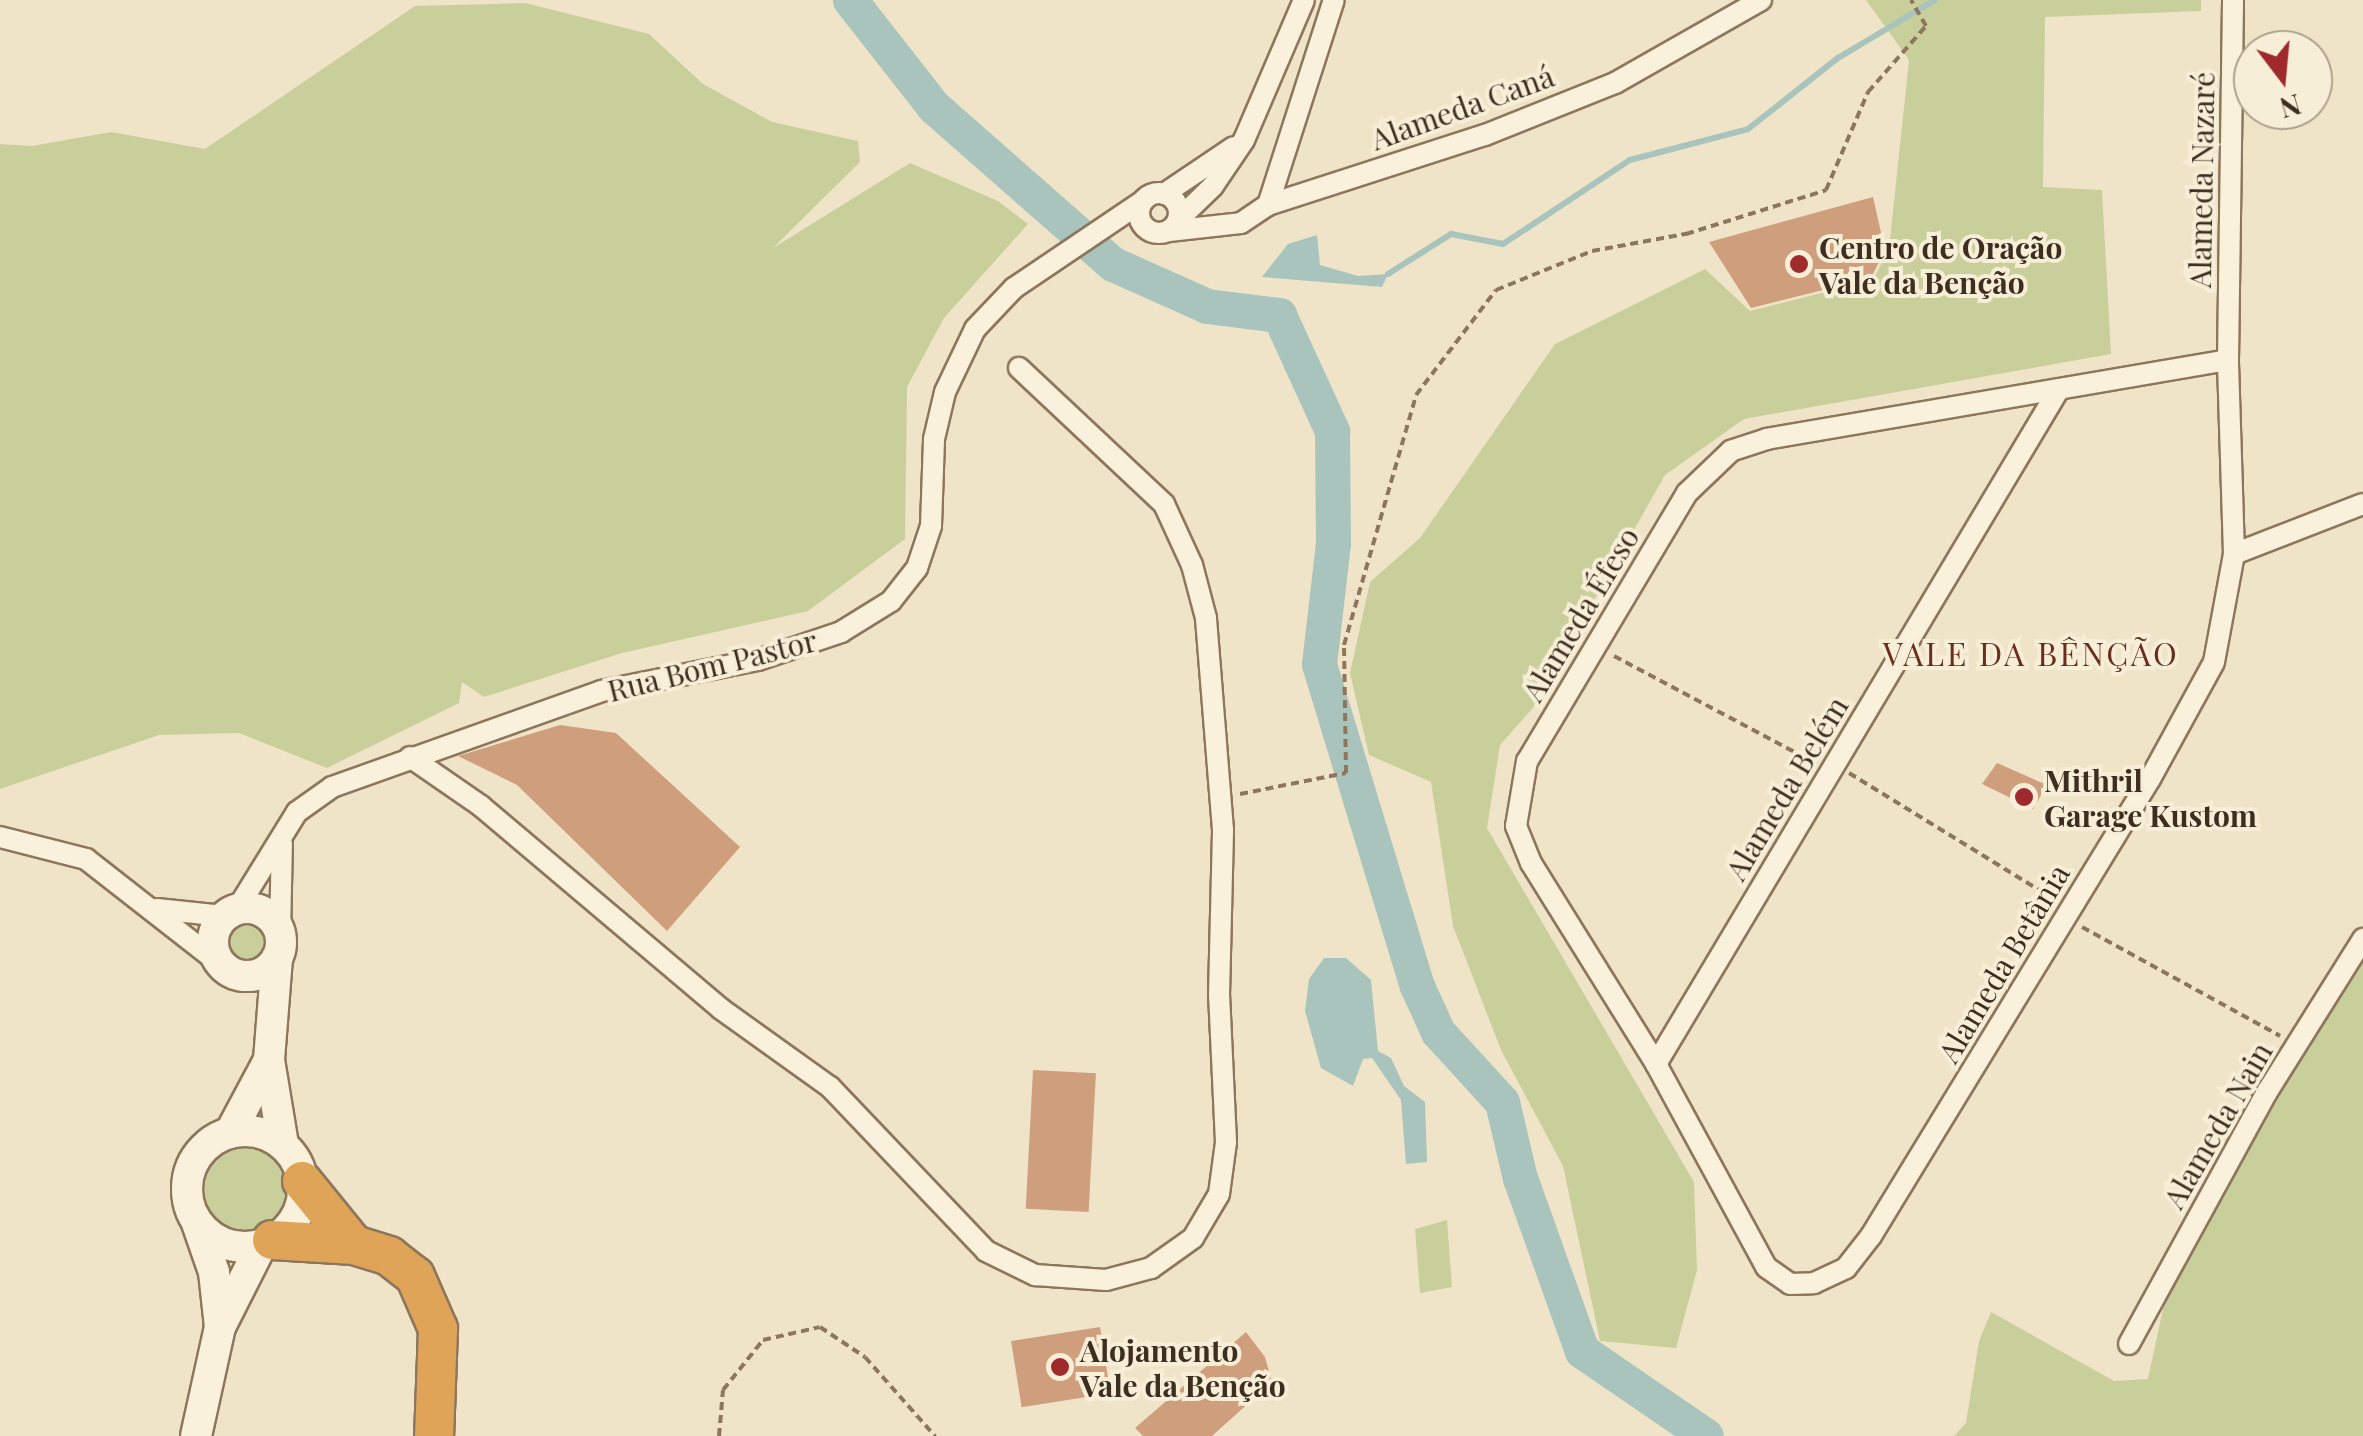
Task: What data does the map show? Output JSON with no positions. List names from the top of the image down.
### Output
{
  "streets": {
    "street": [
      "Alameda Caná",
      "Alameda Nazaré",
      "Alameda Éfeso",
      "Rua Bom Pastor",
      "Alameda Belém",
      "Alameda Betânia",
      "Alameda Nain"
    ]
  },
  "crossings": [
    ["Alameda Nazaré", "Alameda Éfeso"],
    ["Alameda Nazaré", "Alameda Betânia"],
    ["Alameda Éfeso", "Alameda Belém"],
    ["Alameda Éfeso", "Alameda Betânia"]
  ],
  "districts": ["VALE DA BÊNÇÃO"],
  "places": ["Centro de Oração Vale da Benção", "Mithril Garage Kustom", "Alojamento Vale da Benção"],
  "north": "bottom"
}
